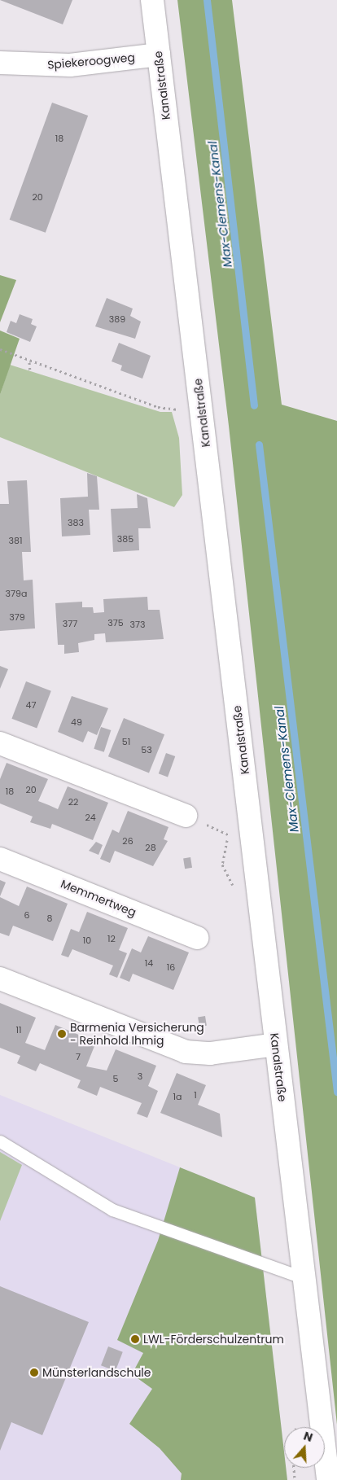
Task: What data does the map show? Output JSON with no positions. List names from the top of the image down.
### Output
{
  "streets": {
    "main road": ["Spiekeroogweg", "Kanalstraße", "Memmertweg"]
  },
  "crossings": [
    ["Spiekeroogweg", "Kanalstraße"]
  ],
  "water": ["Max-Clemens-Kanal"],
  "places": ["Barmenia Versicherung - Reinhold Ihmig", "LWL-Förderschulzentrum", "Münsterlandschule"],
  "house_numbers": [
    "18",
    "20",
    "389",
    "383",
    "385",
    "381",
    "379a",
    "379",
    "375",
    "377",
    "373",
    "47",
    "49",
    "51",
    "53",
    "20",
    "18",
    "22",
    "24",
    "26",
    "28",
    "6",
    "8",
    "12",
    "10",
    "14",
    "16",
    "11",
    "7",
    "3",
    "5",
    "1",
    "1a"
  ],
  "north": "top"
}
